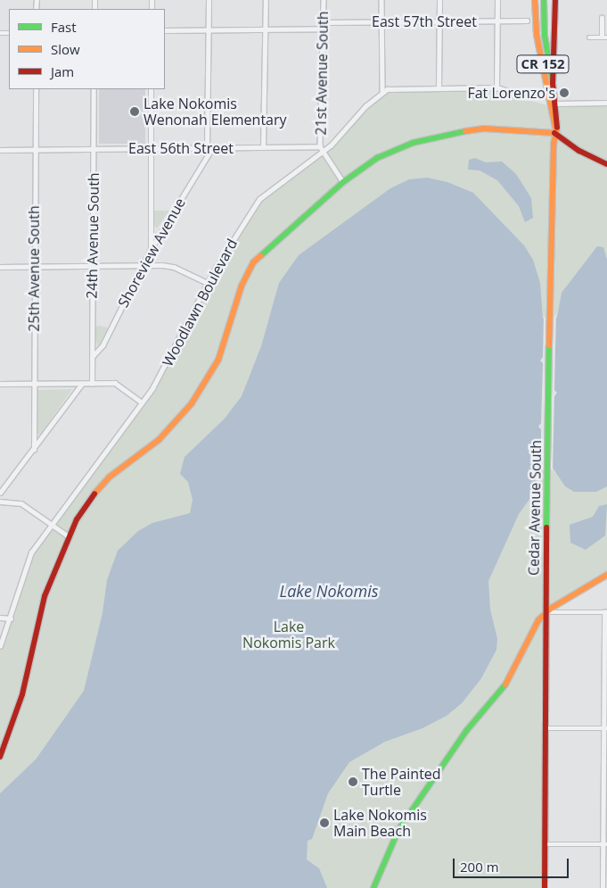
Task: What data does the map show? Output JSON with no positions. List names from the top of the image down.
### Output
{
  "streets": {
    "main road": ["CR 152", "Cedar Avenue South"],
    "street": [
      "East 57th Street",
      "21st Avenue South",
      "East 56th Street",
      "24th Avenue South",
      "Shoreview Avenue",
      "25th Avenue South",
      "Woodlawn Boulevard"
    ]
  },
  "crossings": [
    ["East 57th Street", "21st Avenue South"],
    ["21st Avenue South", "East 56th Street"],
    ["21st Avenue South", "Woodlawn Boulevard"],
    ["East 56th Street", "24th Avenue South"],
    ["East 56th Street", "Shoreview Avenue"],
    ["East 56th Street", "25th Avenue South"],
    ["East 56th Street", "Woodlawn Boulevard"],
    ["24th Avenue South", "Shoreview Avenue"]
  ],
  "water": ["Lake Nokomis"],
  "parks": ["Lake Nokomis Park"],
  "places": [
    "Fat Lorenzo's",
    "Lake Nokomis Wenonah Elementary",
    "The Painted Turtle",
    "Lake Nokomis Main Beach"
  ],
  "legend": ["Fast", "Slow", "Jam"],
  "scale_bar": "200 m"
}
